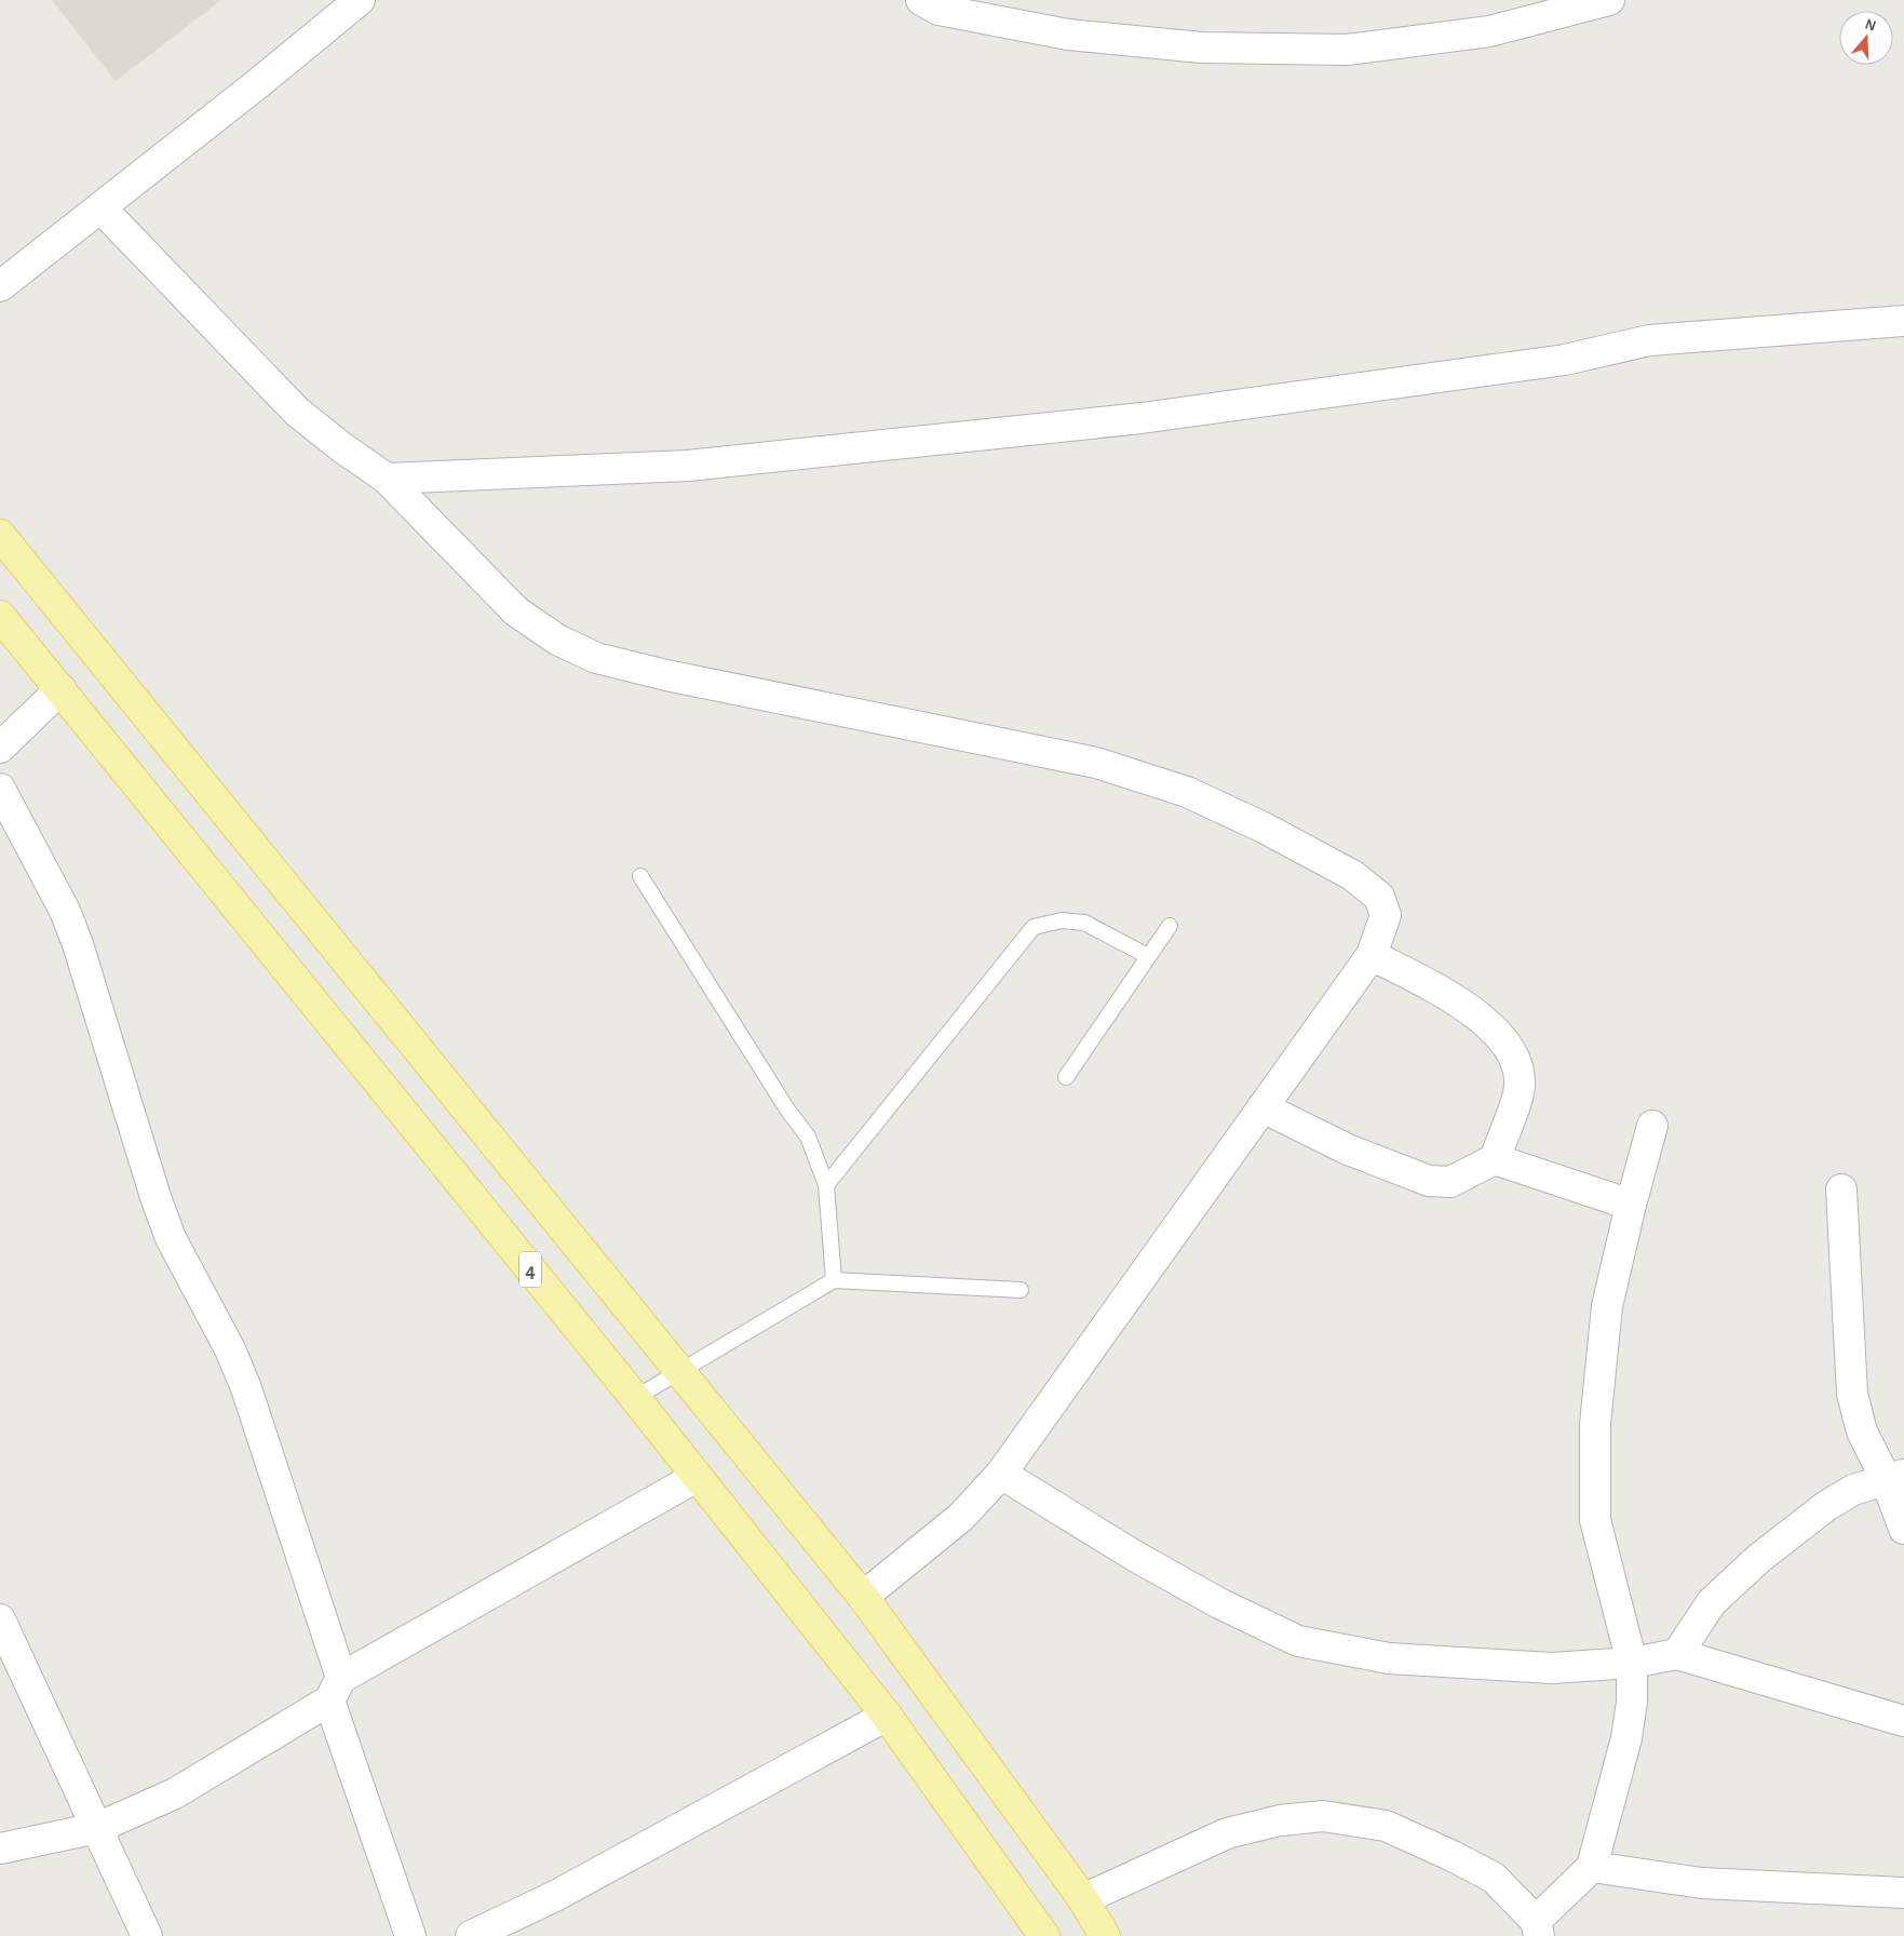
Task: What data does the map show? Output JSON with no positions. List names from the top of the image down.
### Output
{
  "streets": {
    "main road": ["4"]
  },
  "north": "top"
}
